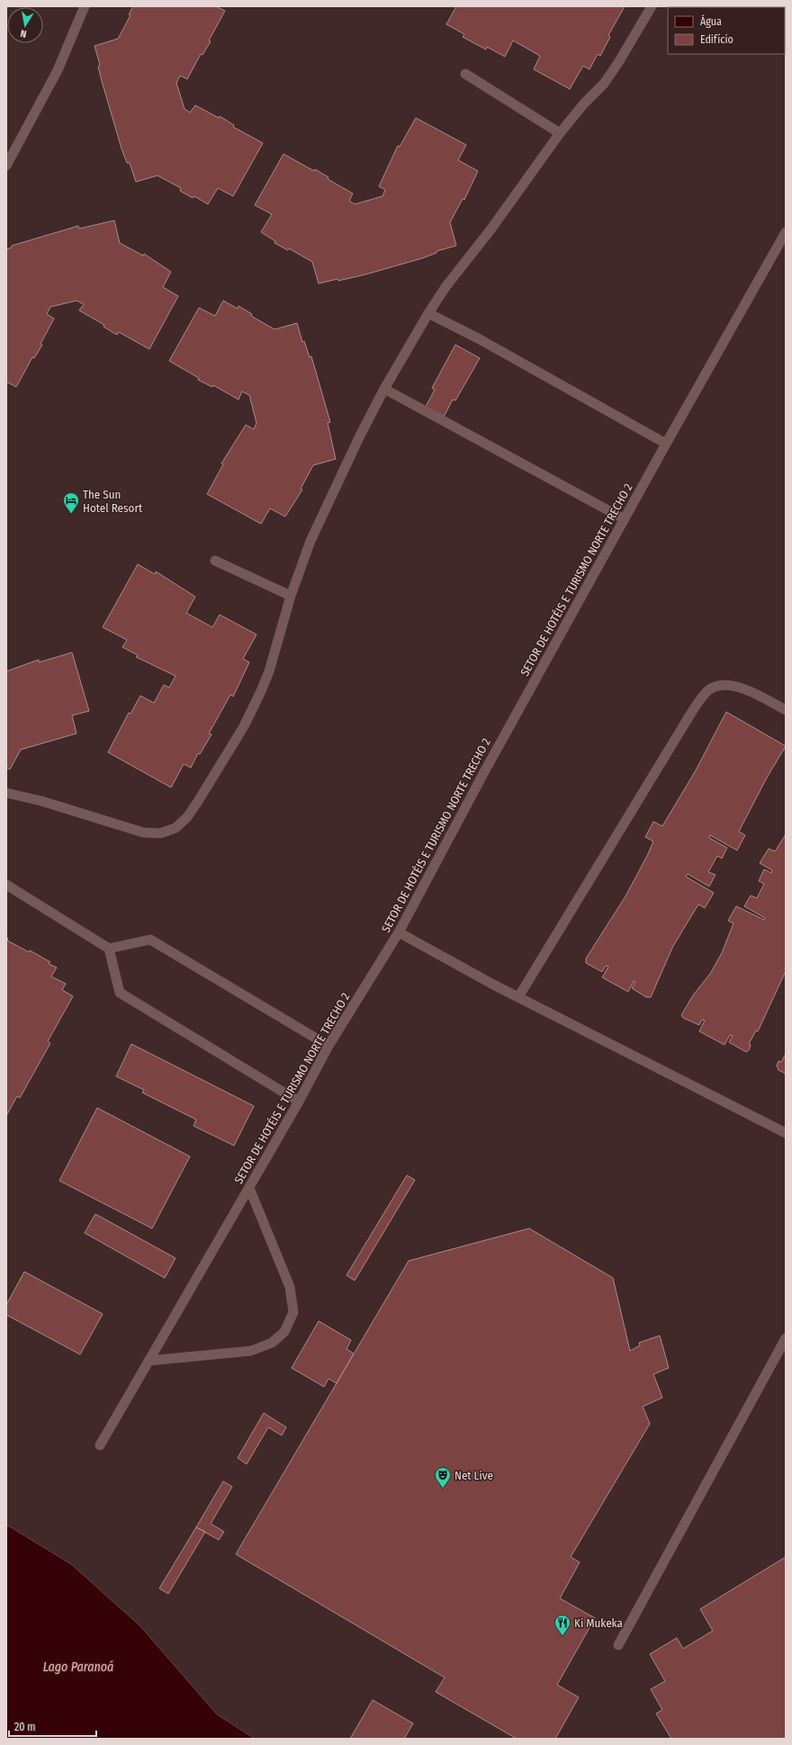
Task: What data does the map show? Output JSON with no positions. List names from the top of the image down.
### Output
{
  "streets": {
    "lane": ["SETOR DE HOTÉIS E TURISMO NORTE TRECHO 2"]
  },
  "water": ["Lago Paranoá"],
  "places": {
    "hotel": ["The Sun Hotel Resort"],
    "theatre": ["Net Live"],
    "restaurant": ["Ki Mukeka"]
  },
  "legend": ["Água", "Edifício"],
  "scale_bar": "20 m",
  "north": "bottom"
}
